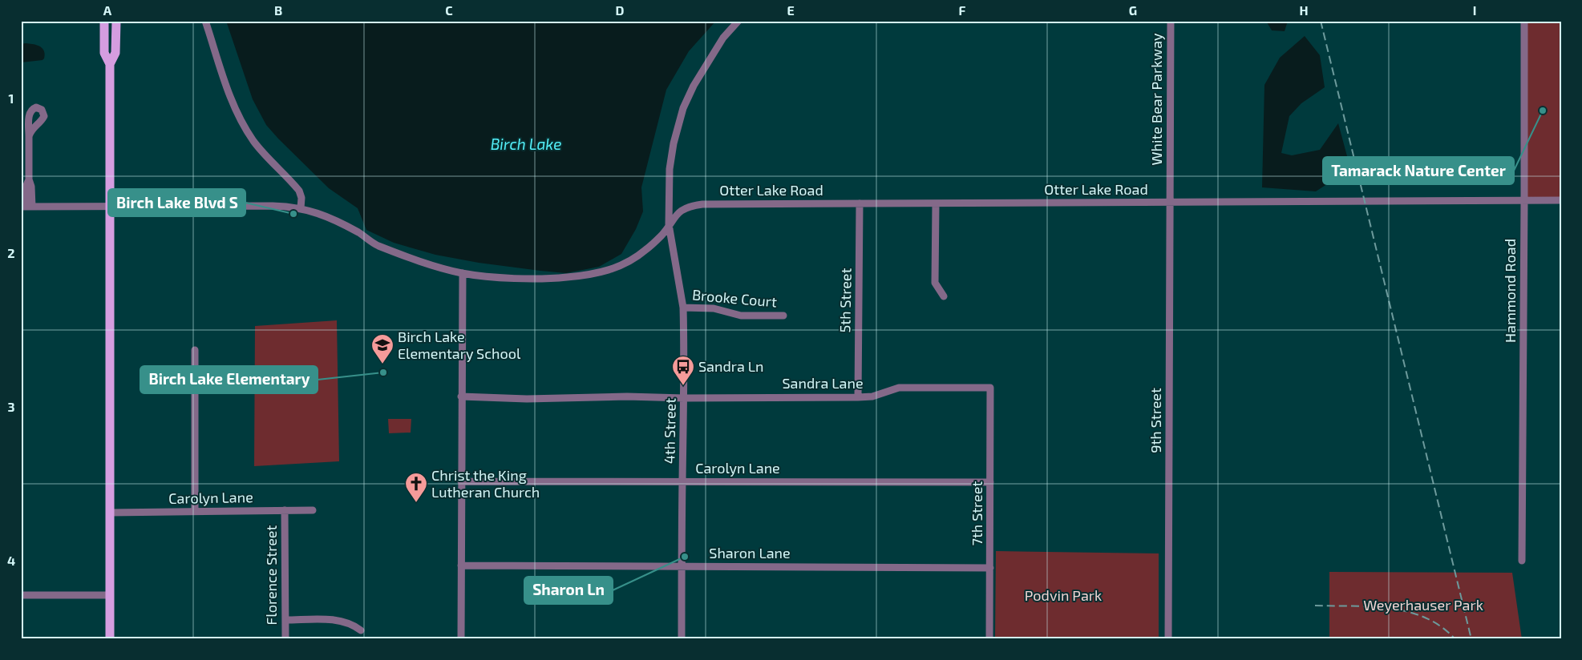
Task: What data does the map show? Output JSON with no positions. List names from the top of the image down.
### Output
{
  "streets": {
    "street": [
      "White Bear Parkway",
      "Otter Lake Road",
      "Hammond Road",
      "Brooke Court",
      "5th Street",
      "Sandra Lane",
      "9th Street",
      "4th Street",
      "Carolyn Lane",
      "7th Street",
      "Sharon Lane",
      "Florence Street"
    ]
  },
  "crossings": [
    ["White Bear Parkway", "Otter Lake Road"],
    ["White Bear Parkway", "9th Street"],
    ["Otter Lake Road", "Hammond Road"],
    ["Otter Lake Road", "5th Street"],
    ["Otter Lake Road", "9th Street"],
    ["Otter Lake Road", "4th Street"],
    ["Brooke Court", "4th Street"],
    ["5th Street", "Sandra Lane"],
    ["Sandra Lane", "4th Street"],
    ["Sandra Lane", "7th Street"],
    ["4th Street", "Carolyn Lane"],
    ["4th Street", "Sharon Lane"],
    ["Carolyn Lane", "7th Street"],
    ["Carolyn Lane", "Florence Street"],
    ["7th Street", "Sharon Lane"]
  ],
  "water": ["Birch Lake"],
  "parks": ["Podvin Park", "Weyerhauser Park"],
  "places": {
    "other": [
      "Tamarack Nature Center",
      "Birch Lake Blvd S",
      "Birch Lake Elementary",
      "Sharon Ln"
    ],
    "school or university": ["Birch Lake Elementary School"],
    "bus stop": ["Sandra Ln"],
    "church": ["Christ the King Lutheran Church"]
  },
  "grid": {
    "columns": [
      "A",
      "B",
      "C",
      "D",
      "E",
      "F",
      "G",
      "H",
      "I"
    ],
    "rows": [
      "1",
      "2",
      "3",
      "4"
    ]
  }
}
